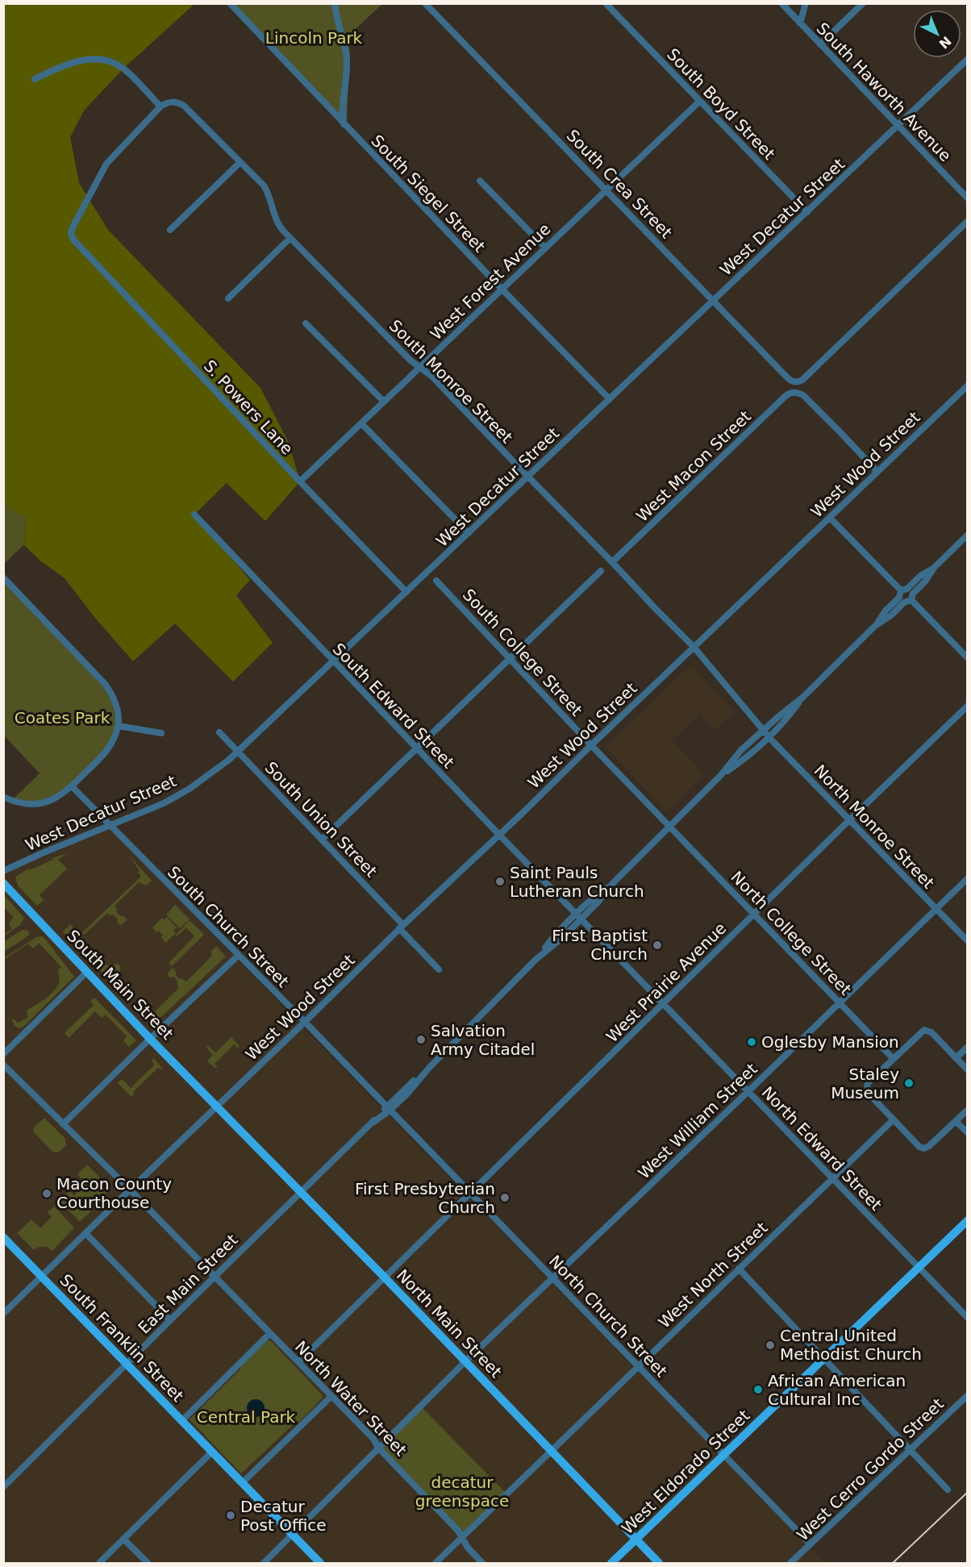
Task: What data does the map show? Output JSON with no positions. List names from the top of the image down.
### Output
{
  "streets": {
    "main road": [
      "South Main Street",
      "North Main Street",
      "South Franklin Street",
      "West Eldorado Street"
    ],
    "street": [
      "South Haworth Avenue",
      "South Boyd Street",
      "South Crea Street",
      "South Siegel Street",
      "West Decatur Street",
      "West Forest Avenue",
      "South Monroe Street",
      "S. Powers Lane",
      "West Wood Street",
      "West Macon Street",
      "South College Street",
      "South Edward Street",
      "South Union Street",
      "North Monroe Street",
      "South Church Street",
      "North College Street",
      "West Prairie Avenue",
      "West William Street",
      "North Edward Street",
      "West North Street",
      "East Main Street",
      "North Church Street",
      "North Water Street",
      "West Cerro Gordo Street"
    ]
  },
  "crossings": [
    ["South Haworth Avenue", "West Decatur Street"],
    ["South Boyd Street", "West Decatur Street"],
    ["South Boyd Street", "West Forest Avenue"],
    ["South Crea Street", "West Decatur Street"],
    ["South Crea Street", "West Forest Avenue"],
    ["South Siegel Street", "West Decatur Street"],
    ["South Siegel Street", "West Forest Avenue"],
    ["West Decatur Street", "South Monroe Street"],
    ["West Decatur Street", "S. Powers Lane"],
    ["West Decatur Street", "South Edward Street"],
    ["West Decatur Street", "South Union Street"],
    ["West Decatur Street", "South Church Street"],
    ["West Forest Avenue", "South Monroe Street"],
    ["West Forest Avenue", "S. Powers Lane"],
    ["South Monroe Street", "S. Powers Lane"],
    ["South Monroe Street", "West Wood Street"],
    ["South Monroe Street", "West Macon Street"],
    ["South Monroe Street", "North Monroe Street"],
    ["West Wood Street", "West Macon Street"],
    ["West Wood Street", "South College Street"],
    ["West Wood Street", "South Edward Street"],
    ["West Wood Street", "South Union Street"],
    ["West Wood Street", "South Church Street"],
    ["West Wood Street", "South Main Street"],
    ["West Wood Street", "North Main Street"],
    ["West Wood Street", "South Franklin Street"],
    ["West Wood Street", "North Water Street"],
    ["South College Street", "North College Street"],
    ["South College Street", "East Main Street"],
    ["South Edward Street", "North Edward Street"],
    ["South Edward Street", "East Main Street"],
    ["North Monroe Street", "West Prairie Avenue"],
    ["North Monroe Street", "West William Street"],
    ["South Church Street", "East Main Street"],
    ["South Church Street", "North Church Street"],
    ["North College Street", "West Prairie Avenue"],
    ["North College Street", "West William Street"],
    ["North College Street", "East Main Street"],
    ["West Prairie Avenue", "North Edward Street"],
    ["West Prairie Avenue", "North Church Street"],
    ["West Prairie Avenue", "North Main Street"],
    ["West Prairie Avenue", "North Water Street"],
    ["South Main Street", "North Main Street"],
    ["West William Street", "North Edward Street"],
    ["West William Street", "North Church Street"],
    ["West William Street", "North Main Street"],
    ["West William Street", "South Franklin Street"],
    ["West William Street", "North Water Street"],
    ["North Edward Street", "West North Street"],
    ["North Edward Street", "East Main Street"],
    ["North Edward Street", "West Eldorado Street"],
    ["West North Street", "North Church Street"],
    ["West North Street", "North Main Street"],
    ["West North Street", "North Water Street"],
    ["East Main Street", "North Church Street"],
    ["East Main Street", "North Main Street"],
    ["East Main Street", "South Franklin Street"],
    ["East Main Street", "North Water Street"],
    ["North Church Street", "West Cerro Gordo Street"],
    ["North Church Street", "West Eldorado Street"],
    ["North Main Street", "West Eldorado Street"]
  ],
  "parks": [
    "Lincoln Park",
    "Coates Park",
    "Central Park",
    "decatur greenspace"
  ],
  "places": [
    "Saint Pauls Lutheran Church",
    "First Baptist Church",
    "Salvation Army Citadel",
    "Oglesby Mansion",
    "Staley Museum",
    "Macon County Courthouse",
    "First Presbyterian Church",
    "Central United Methodist Church",
    "African American Cultural Inc",
    "Decatur Post Office"
  ],
  "north": "bottom right"
}
